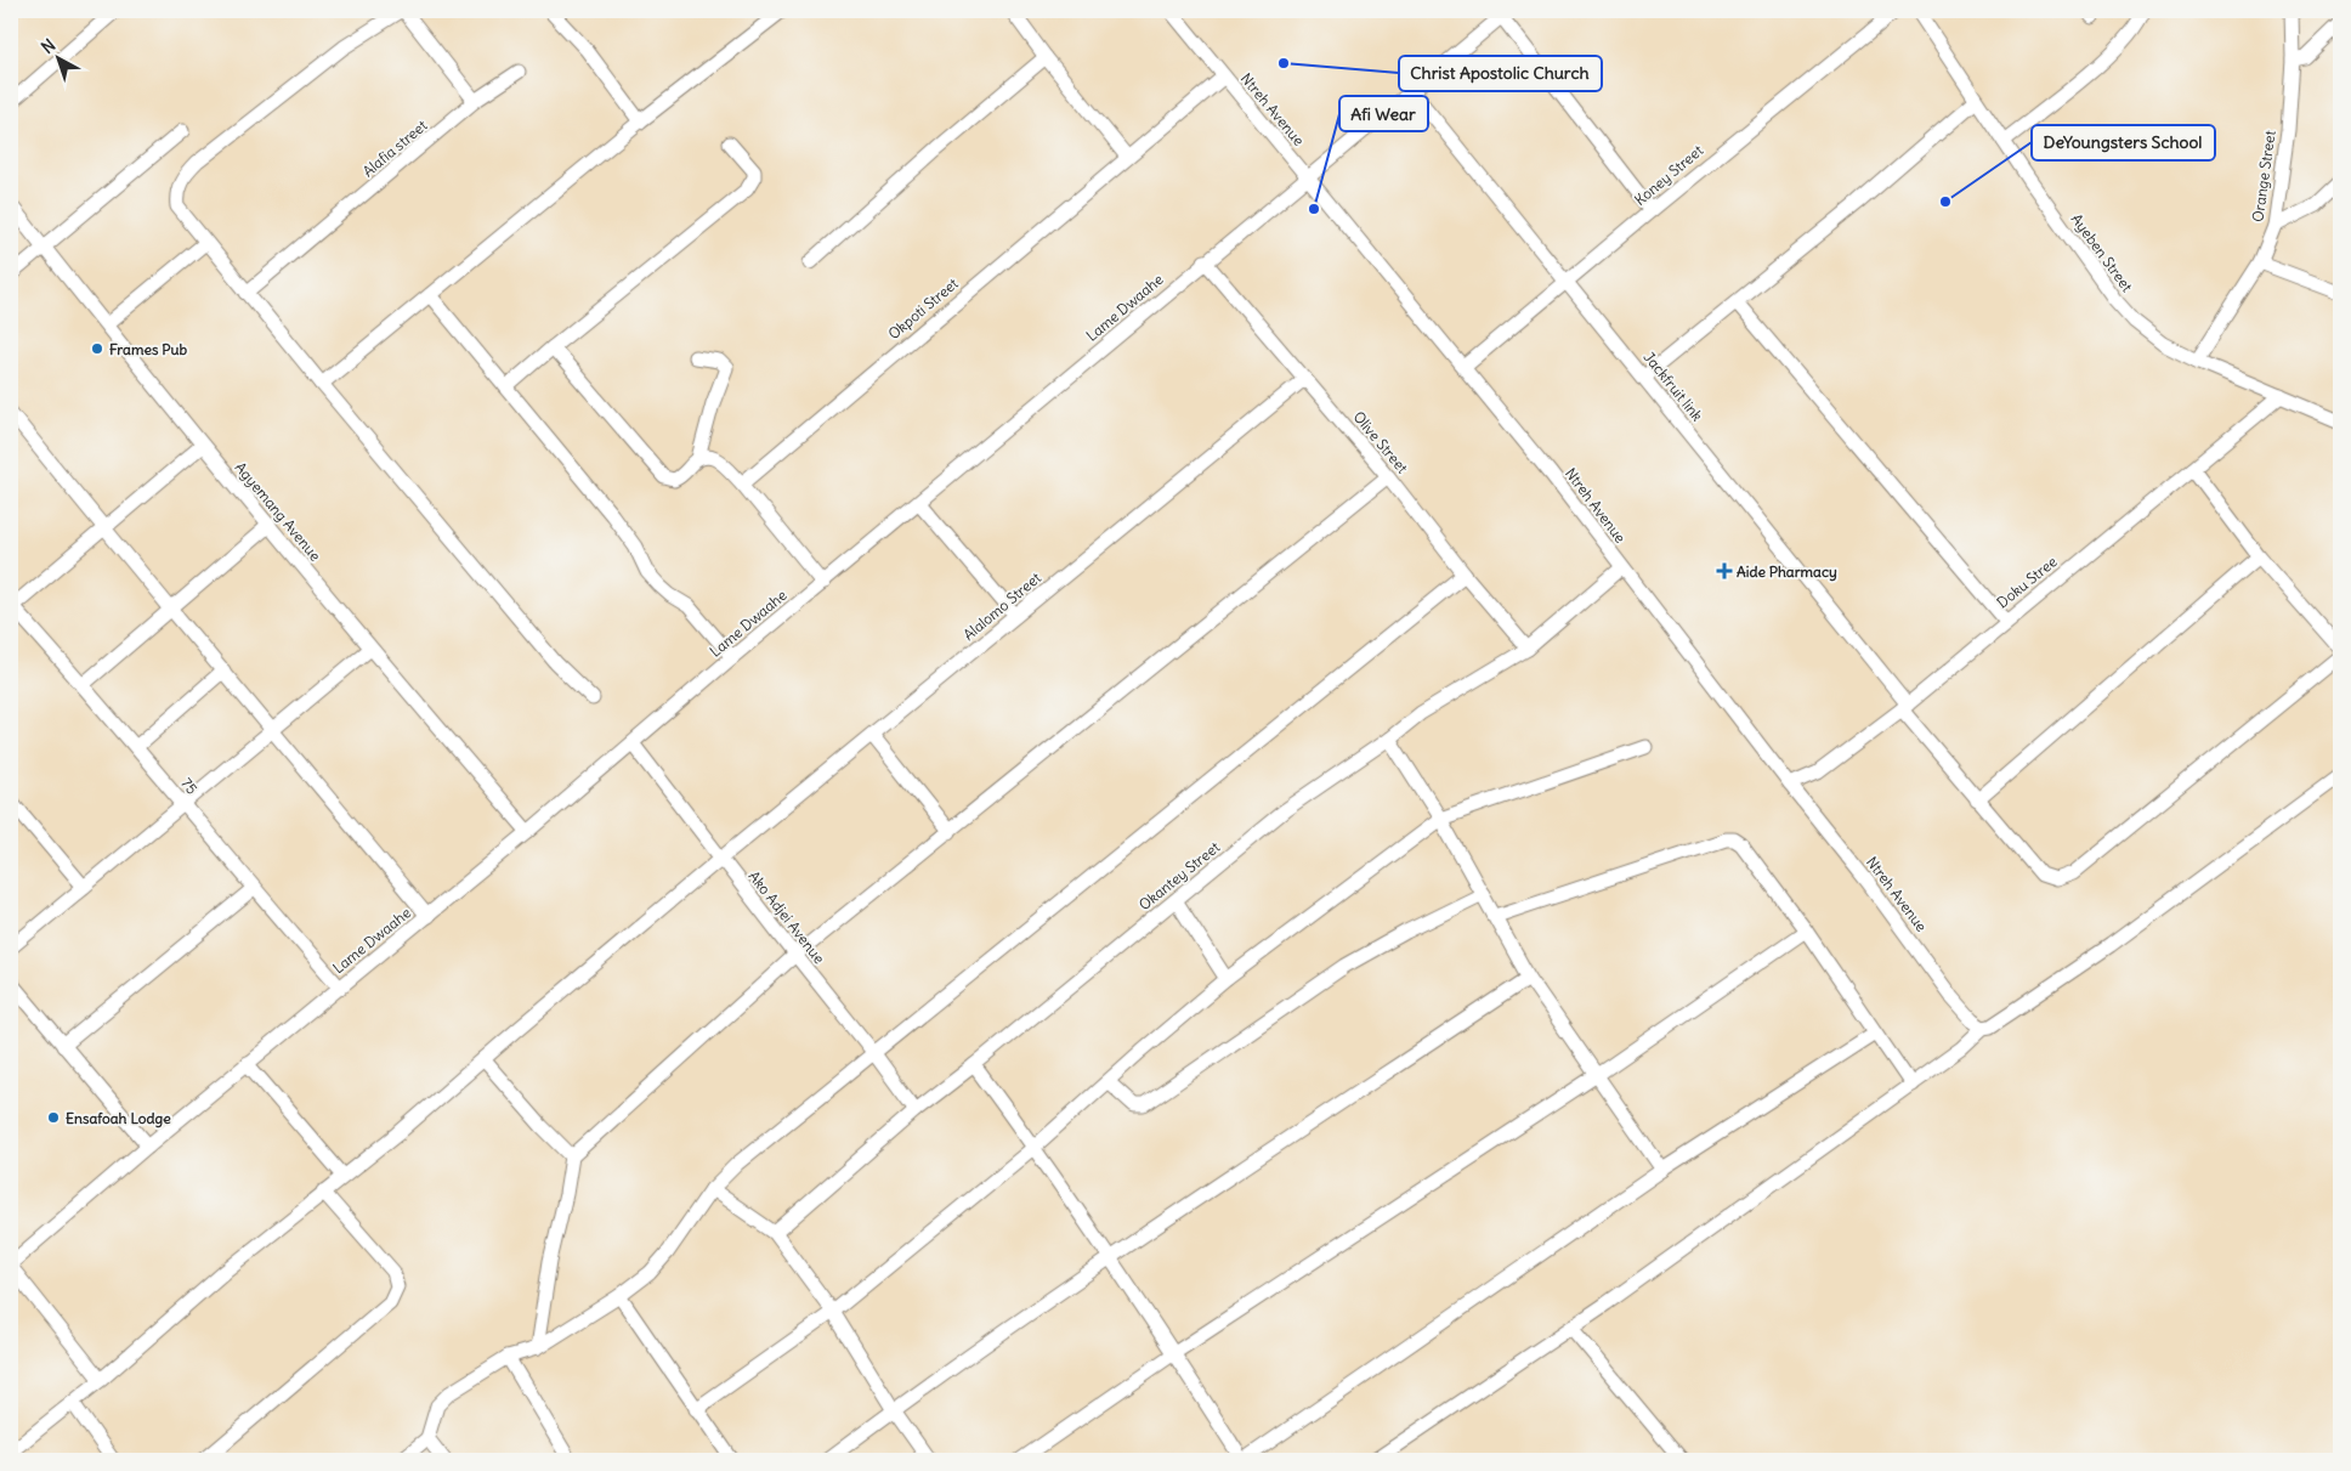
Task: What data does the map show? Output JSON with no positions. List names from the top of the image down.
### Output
{
  "streets": {
    "street": [
      "Ntreh Avenue",
      "Alafia street",
      "Koney Street",
      "Orange Street",
      "Ayeben Street",
      "Lame Dwaahe",
      "Okpoti Street",
      "Jackfruit link",
      "Olive Street",
      "Agyemang Avenue",
      "Doku Stree",
      "Alalomo Street",
      "75",
      "Okantey Street",
      "Ako Adjei Avenue"
    ]
  },
  "crossings": [
    ["Ntreh Avenue", "Koney Street"],
    ["Ntreh Avenue", "Lame Dwaahe"],
    ["Ntreh Avenue", "Okpoti Street"],
    ["Ntreh Avenue", "Doku Stree"],
    ["Ntreh Avenue", "Okantey Street"],
    ["Koney Street", "Jackfruit link"],
    ["Orange Street", "Ayeben Street"],
    ["Ayeben Street", "Doku Stree"],
    ["Lame Dwaahe", "Jackfruit link"],
    ["Lame Dwaahe", "Olive Street"],
    ["Lame Dwaahe", "Agyemang Avenue"],
    ["Lame Dwaahe", "75"],
    ["Lame Dwaahe", "Ako Adjei Avenue"],
    ["Jackfruit link", "Doku Stree"],
    ["Olive Street", "Alalomo Street"],
    ["Olive Street", "Okantey Street"],
    ["Alalomo Street", "Ako Adjei Avenue"],
    ["Okantey Street", "Ako Adjei Avenue"]
  ],
  "places": {
    "other": [
      "Christ Apostolic Church",
      "DeYoungsters School",
      "Afi Wear",
      "Frames Pub",
      "Ensafoah Lodge"
    ],
    "health": ["Aide Pharmacy"]
  },
  "north": "top left"
}
